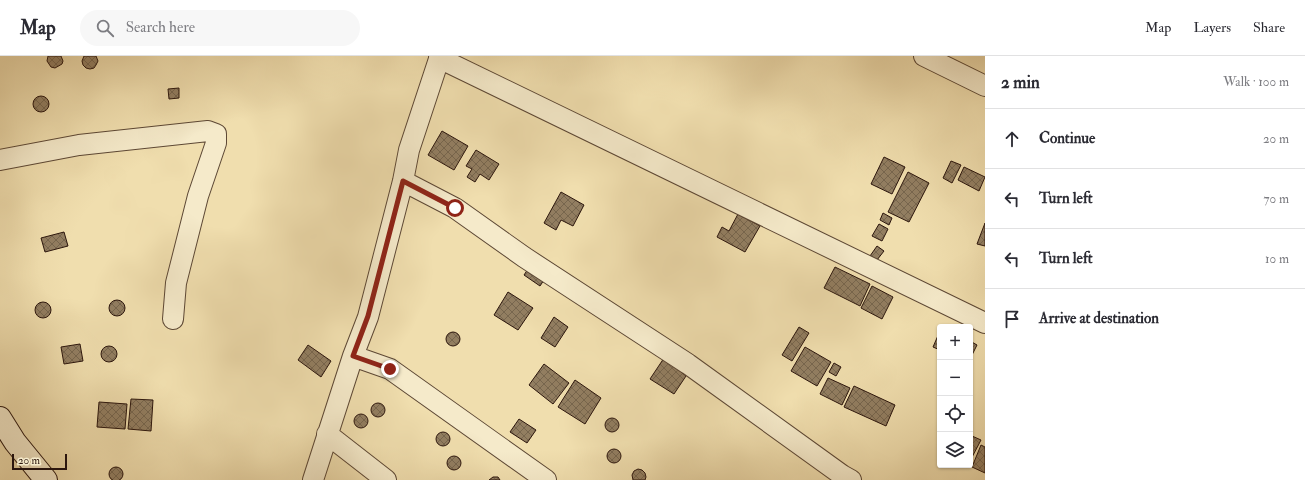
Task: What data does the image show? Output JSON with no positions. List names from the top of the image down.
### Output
{
  "scale_bar": "20 m",
  "page": {
    "header": "Map",
    "search": "Search here",
    "nav": ["Map", "Layers", "Share"],
    "heading": ["2 min", "Walk · 100 m"],
    "list": [
      ["Continue", "20 m"],
      ["Turn left", "70 m"],
      ["Turn left", "10 m"],
      "Arrive at destination"
    ],
    "map_buttons": ["+", "−"],
    "scale": "20 m"
  }
}
